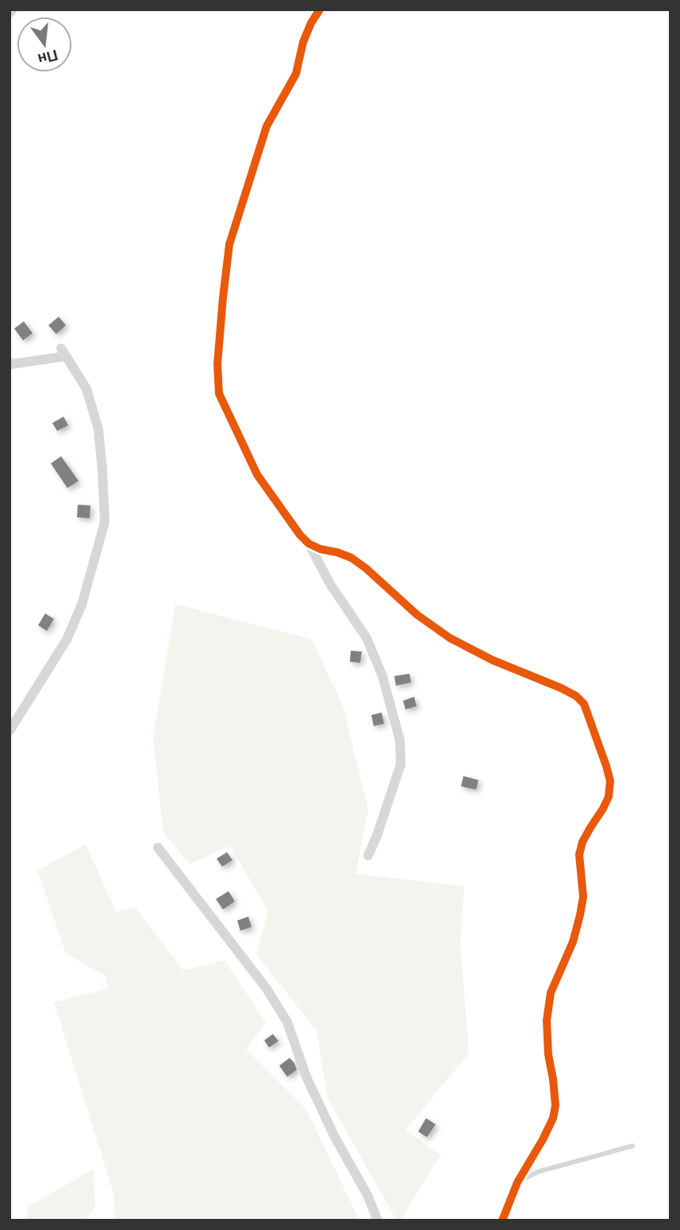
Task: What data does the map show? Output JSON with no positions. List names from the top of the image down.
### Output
{
  "north": "bottom"
}
